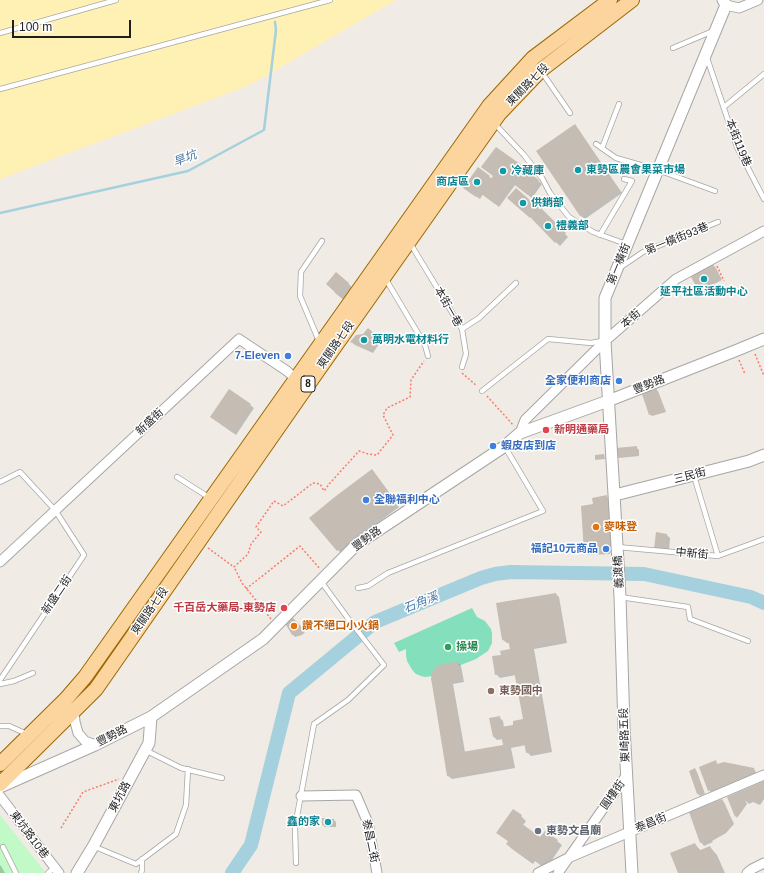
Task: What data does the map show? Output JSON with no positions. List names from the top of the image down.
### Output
{
  "streets": {
    "main road": ["東關路七段", "8"],
    "street": [
      "第一橫街",
      "本街",
      "豐勢路",
      "新盛街",
      "三民街",
      "義渡橋",
      "東崎路五段",
      "圓樓街",
      "東坑路",
      "泰昌街",
      "東坑路10巷",
      "泰昌二街"
    ],
    "lane": [
      "本街119巷",
      "第一橫街93巷",
      "本街一巷",
      "中新街",
      "新盛二街"
    ]
  },
  "crossings": [
    ["東關路七段", "本街一巷"],
    ["東關路七段", "豐勢路"],
    ["東關路七段", "新盛街"],
    ["本街119巷", "第一橫街"],
    ["第一橫街93巷", "第一橫街"],
    ["第一橫街", "本街"],
    ["第一橫街", "豐勢路"],
    ["第一橫街", "三民街"],
    ["第一橫街", "中新街"],
    ["第一橫街", "義渡橋"],
    ["本街", "豐勢路"],
    ["豐勢路", "東坑路"],
    ["新盛街", "新盛二街"],
    ["中新街", "義渡橋"],
    ["義渡橋", "東崎路五段"],
    ["東崎路五段", "圓樓街"],
    ["東崎路五段", "泰昌街"],
    ["圓樓街", "泰昌街"]
  ],
  "water": ["旱坑", "石角溪"],
  "places": [
    "東勢區農會果菜市場",
    "冷藏庫",
    "商店區",
    "供銷部",
    "禮義部",
    "延平社區活動中心",
    "萬明水電材料行",
    "7-Eleven",
    "全家便利商店",
    "新明通藥局",
    "蝦皮店到店",
    "全聯福利中心",
    "麥味登",
    "福記10元商品",
    "千百岳大藥局-東勢店",
    "讚不絕口小火鍋",
    "操場",
    "東勢國中",
    "鑫的家",
    "東勢文昌廟"
  ],
  "scale_bar": "100 m"
}
